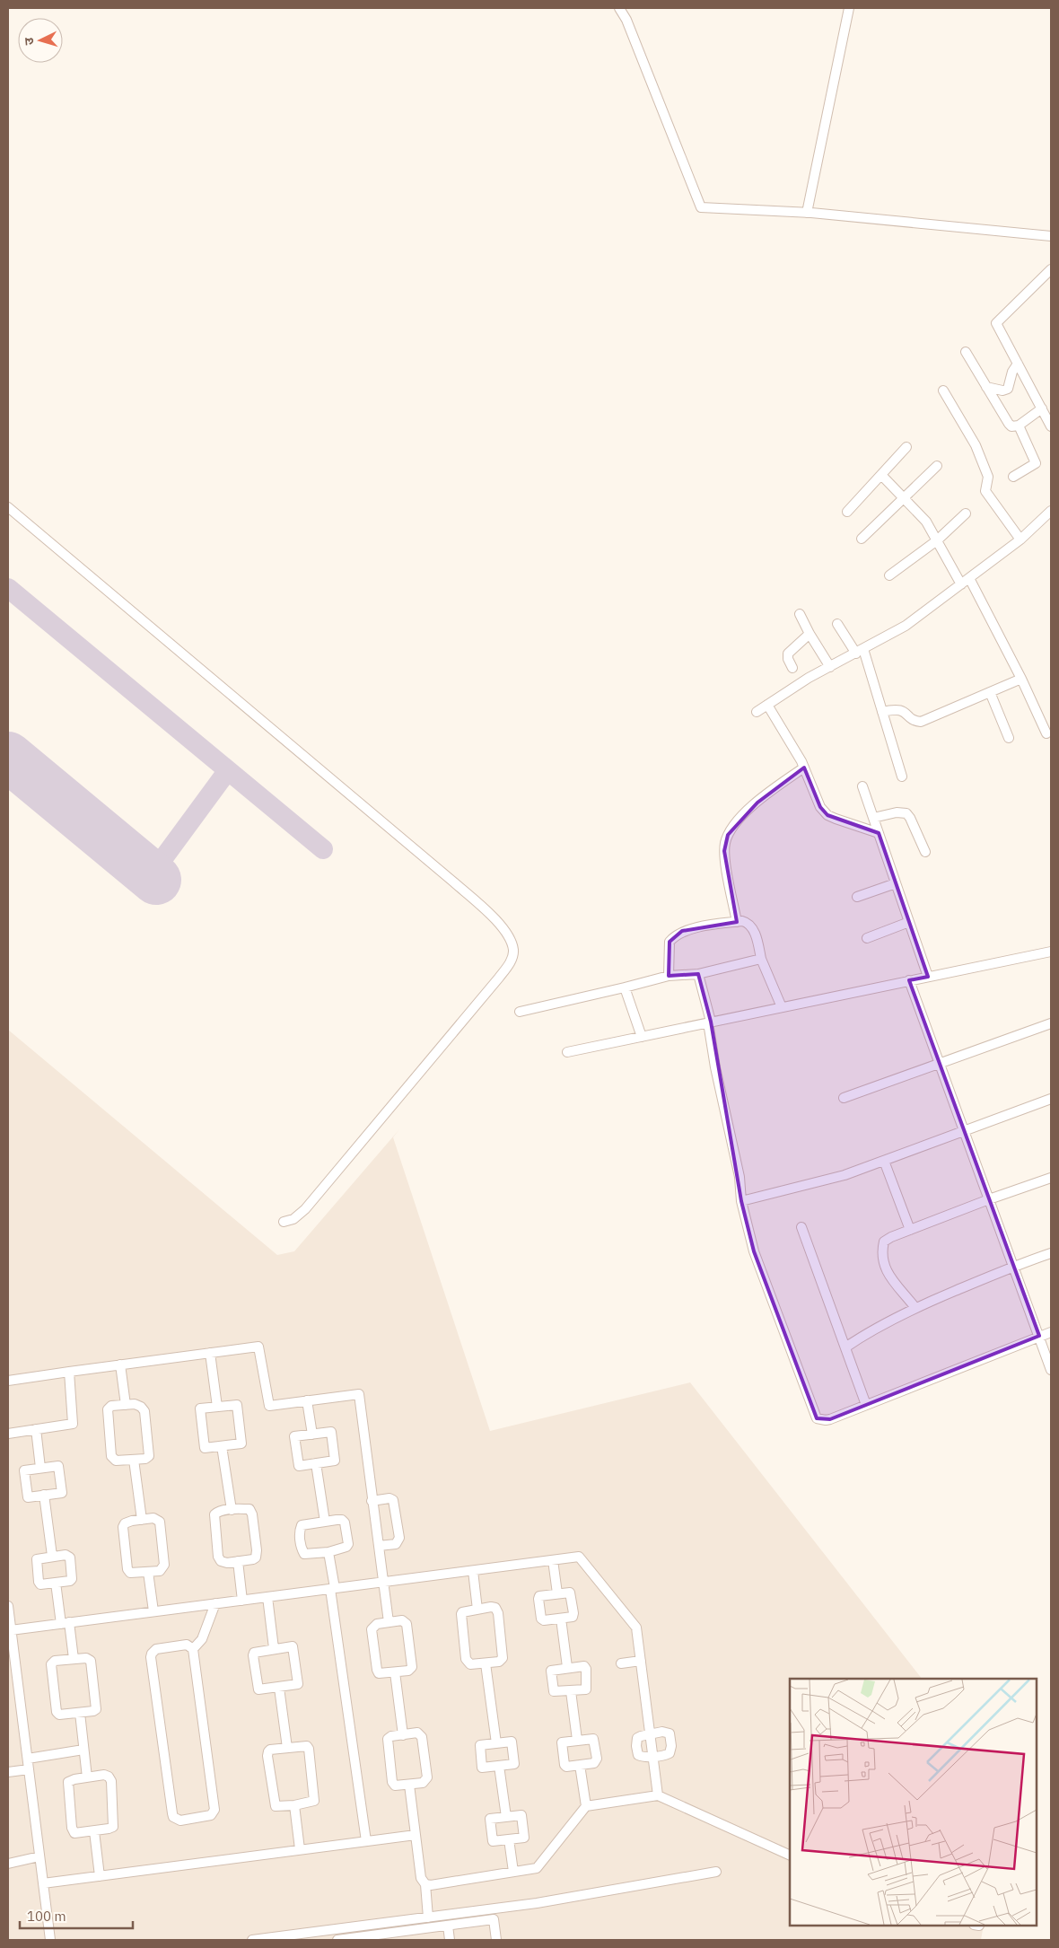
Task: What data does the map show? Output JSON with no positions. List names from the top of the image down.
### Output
{
  "scale_bar": "100 m",
  "north": "left"
}
